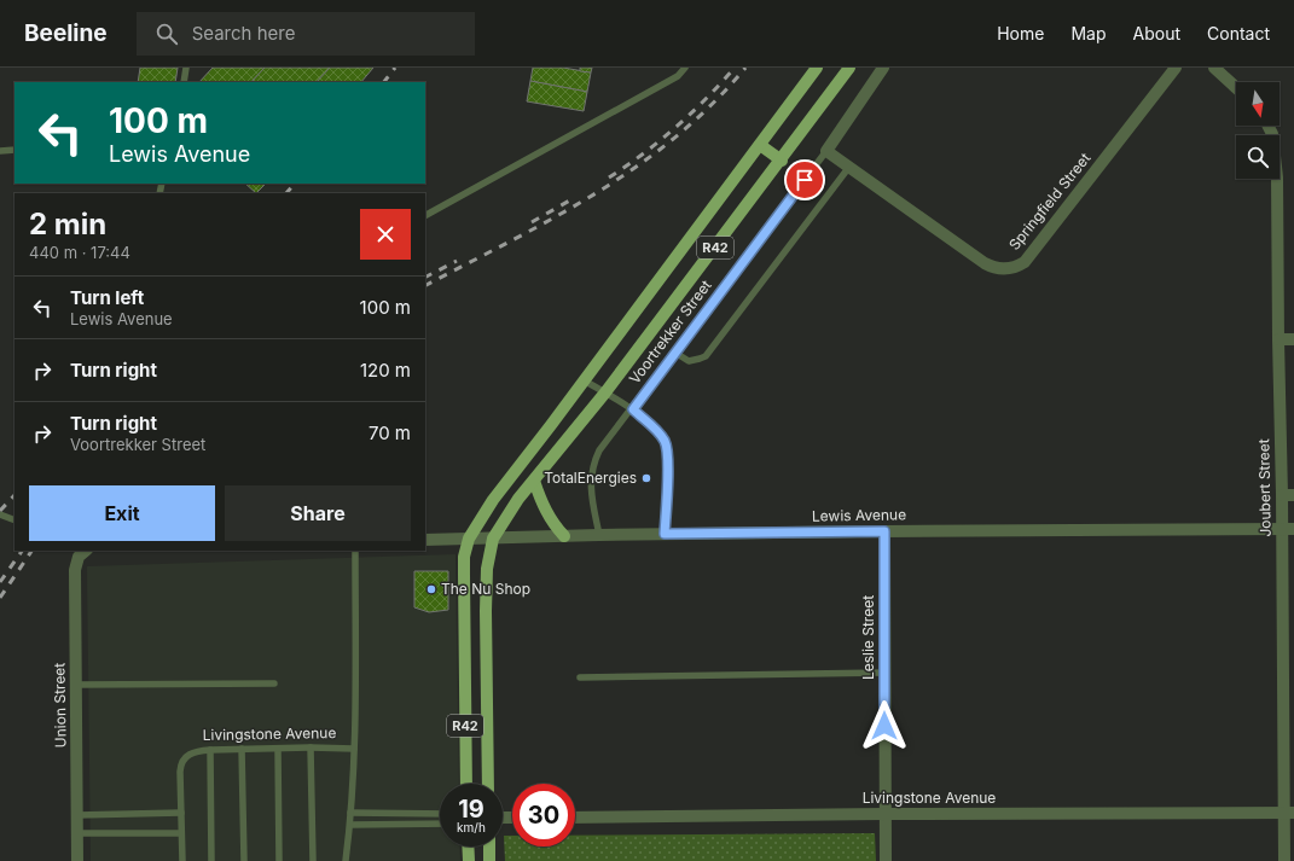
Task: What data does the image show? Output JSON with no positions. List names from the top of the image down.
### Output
{
  "streets": {
    "main road": ["R42"],
    "street": [
      "Springfield Street",
      "Voortrekker Street",
      "Joubert Street",
      "Lewis Avenue",
      "Leslie Street",
      "Union Street",
      "Livingstone Avenue"
    ]
  },
  "crossings": [
    ["Springfield Street", "Voortrekker Street"],
    ["R42", "Lewis Avenue"],
    ["Voortrekker Street", "Lewis Avenue"],
    ["Joubert Street", "Lewis Avenue"],
    ["Joubert Street", "Livingstone Avenue"],
    ["Lewis Avenue", "Leslie Street"],
    ["Leslie Street", "Livingstone Avenue"]
  ],
  "places": ["TotalEnergies", "The Nu Shop"],
  "north": "bottom",
  "page": {
    "header": "Beeline",
    "search": "Search here",
    "nav": [
      "Home",
      "Map",
      "About",
      "Contact"
    ],
    "turn": ["100 m", "Lewis Avenue"],
    "heading": ["2 min", "440 m · 17:44"],
    "list": [
      {
        "name": "Turn left",
        "note": "Lewis Avenue",
        "value": "100 m"
      },
      {
        "name": "Turn right",
        "value": "120 m"
      },
      {
        "name": "Turn right",
        "note": "Voortrekker Street",
        "value": "70 m"
      }
    ],
    "buttons": ["Exit", "Share"],
    "speed": "19 km/h",
    "limit": "30"
  }
}
